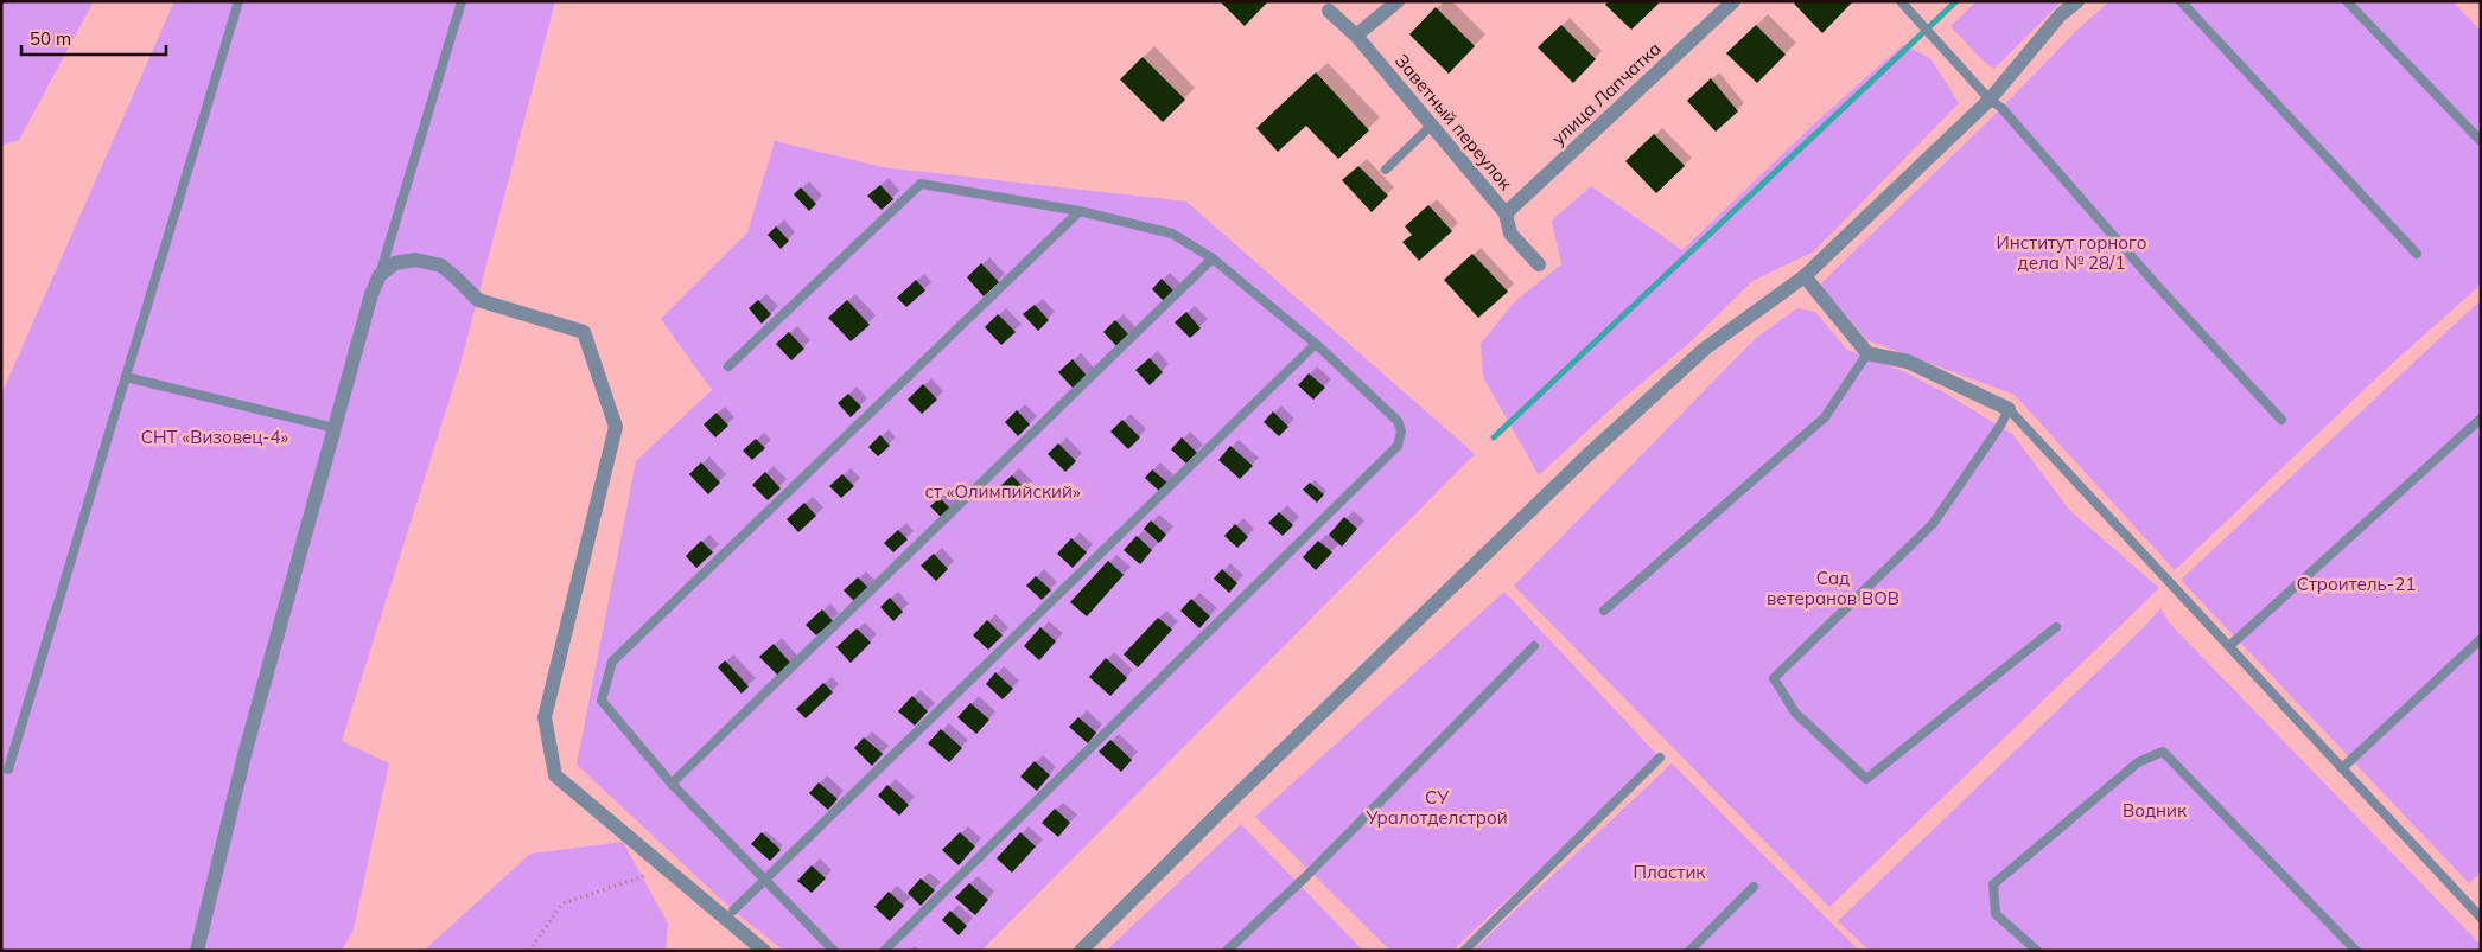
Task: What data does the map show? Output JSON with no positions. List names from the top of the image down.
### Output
{
  "streets": {
    "street": ["улица Лапчатка", "Заветный переулок"]
  },
  "crossings": [
    ["улица Лапчатка", "Заветный переулок"]
  ],
  "parks": [
    "Институт горного дела № 28/1",
    "СНТ «Визовец-4»",
    "ст «Олимпийский»",
    "Сад ветеранов ВОВ",
    "Строитель-21",
    "СУ Уралотделстрой",
    "Водник",
    "Пластик"
  ],
  "scale_bar": "50 m"
}
